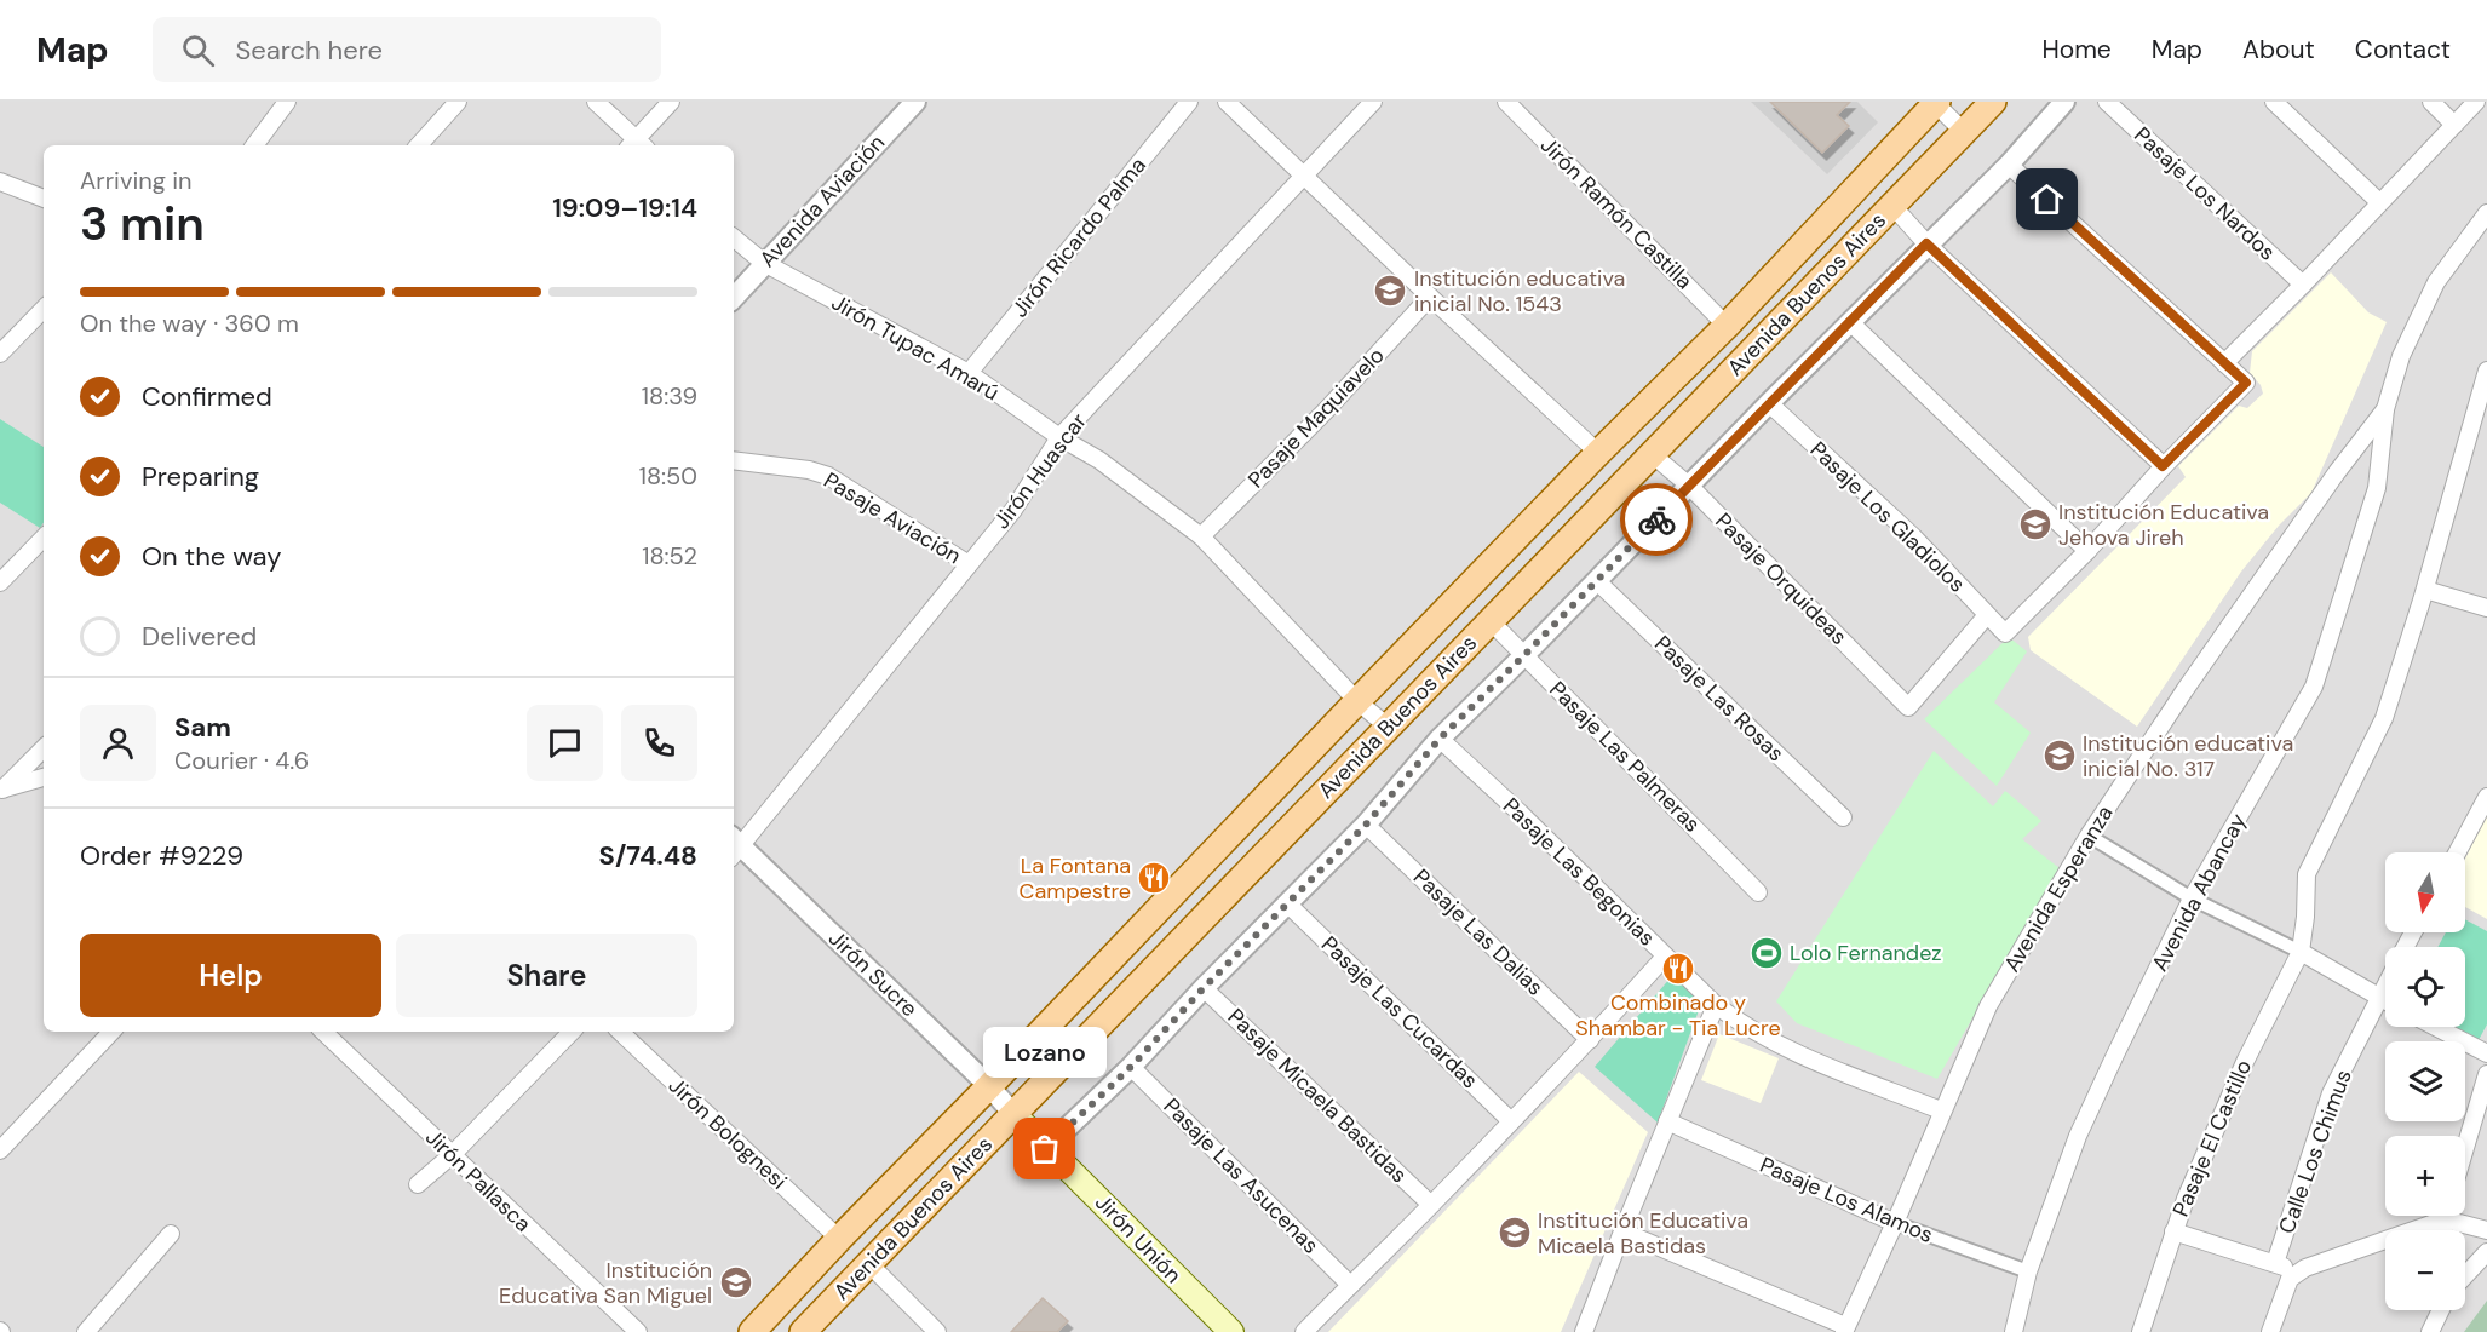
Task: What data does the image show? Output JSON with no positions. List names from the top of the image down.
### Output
{
  "streets": {
    "main road": ["Avenida Buenos Aires", "Jirón Unión"],
    "street": [
      "Pasaje Los Nardos",
      "Avenida Aviación",
      "Jirón Ramón Castilla",
      "Jirón Ricardo Palma",
      "Jirón Tupac Amarú",
      "Pasaje Maquiavelo",
      "Jirón Huascar",
      "Pasaje Los Gladiolos",
      "Pasaje Aviación",
      "Pasaje Orquideas",
      "Pasaje Las Rosas",
      "Pasaje Las Palmeras",
      "Pasaje Las Begonias",
      "Avenida Esperanza",
      "Avenida Abancay",
      "Pasaje Las Dalias",
      "Jirón Sucre",
      "Pasaje Las Cucardas",
      "Pasaje Micaela Bastidas",
      "Jirón Bolognesi",
      "Pasaje El Castillo",
      "Calle Los Chimus",
      "Pasaje Las Asucenas",
      "Jirón Pallasca",
      "Pasaje Los Alamos"
    ]
  },
  "crossings": [
    ["Avenida Aviación", "Jirón Tupac Amarú"],
    ["Jirón Ramón Castilla", "Avenida Buenos Aires"],
    ["Jirón Ricardo Palma", "Jirón Tupac Amarú"],
    ["Avenida Buenos Aires", "Jirón Tupac Amarú"],
    ["Avenida Buenos Aires", "Pasaje Orquideas"],
    ["Avenida Buenos Aires", "Pasaje Las Palmeras"],
    ["Avenida Buenos Aires", "Jirón Sucre"],
    ["Avenida Buenos Aires", "Jirón Bolognesi"],
    ["Avenida Buenos Aires", "Jirón Unión"],
    ["Jirón Tupac Amarú", "Pasaje Maquiavelo"],
    ["Jirón Tupac Amarú", "Jirón Huascar"],
    ["Jirón Huascar", "Pasaje Aviación"],
    ["Jirón Huascar", "Jirón Sucre"],
    ["Pasaje Los Gladiolos", "Pasaje Orquideas"],
    ["Pasaje Las Begonias", "Avenida Esperanza"],
    ["Avenida Esperanza", "Avenida Abancay"],
    ["Avenida Esperanza", "Pasaje Los Alamos"],
    ["Avenida Abancay", "Pasaje Los Alamos"],
    ["Jirón Sucre", "Jirón Unión"]
  ],
  "places": {
    "school or university": [
      "Institución educativa inicial No. 1543",
      "Institución Educativa Jehova Jireh",
      "Institución educativa inicial No. 317",
      "Institución Educativa Micaela Bastidas",
      "Institución Educativa San Miguel"
    ],
    "restaurant": ["La Fontana Campestre", "Combinado y Shambar - Tia Lucre"],
    "sports": ["Lolo Fernandez"],
    "other": ["Lozano"]
  },
  "north": "bottom",
  "page": {
    "header": "Map",
    "search": "Search here",
    "nav": [
      "Home",
      "Map",
      "About",
      "Contact"
    ],
    "heading": ["3 min", "Arriving in", "19:09–19:14"],
    "panel": [
      "Sam",
      "Courier · 4.6",
      "Order #9229",
      "S/74.48"
    ],
    "bar": "On the way · 360 m",
    "list": [
      ["Confirmed", "18:39"],
      ["Preparing", "18:50"],
      ["On the way", "18:52"],
      "Delivered"
    ],
    "map_buttons": ["+", "−"],
    "buttons": ["Help", "Share"],
    "bubble": "Lozano"
  }
}
